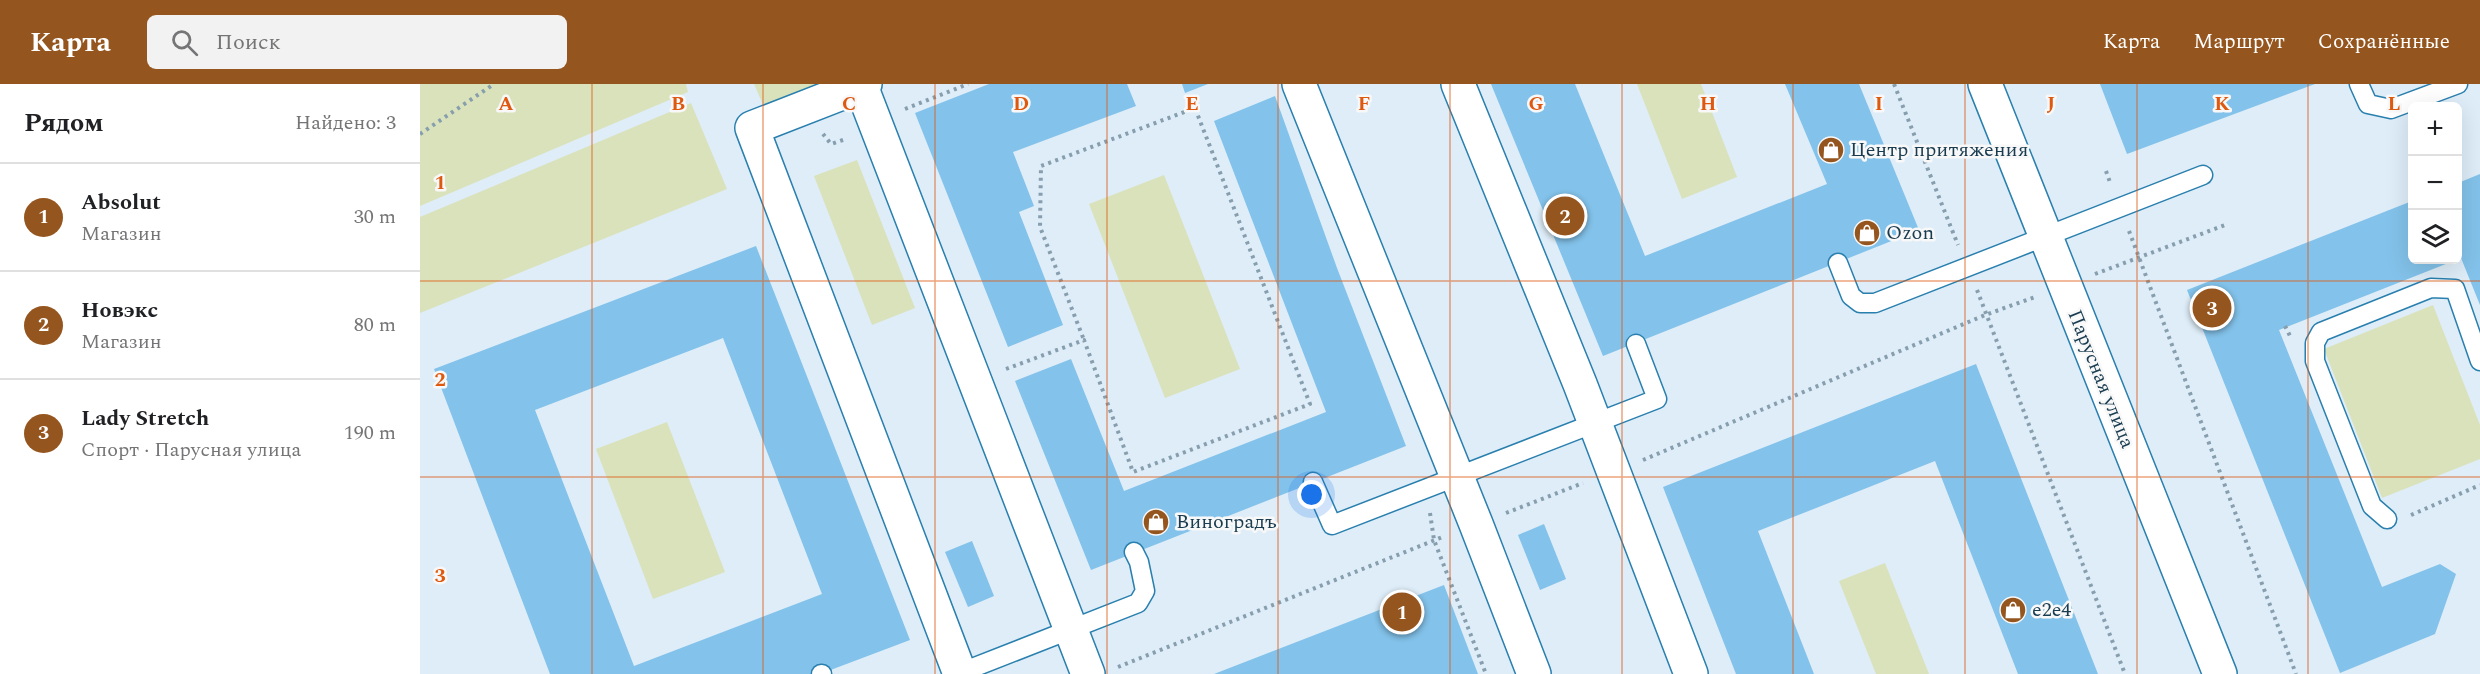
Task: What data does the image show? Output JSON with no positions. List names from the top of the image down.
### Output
{
  "streets": {
    "street": ["Парусная улица"]
  },
  "places": {
    "shop": [
      "Центр притяжения",
      "Ozon",
      "Виноградъ",
      "е2е4"
    ]
  },
  "page": {
    "header": "Карта",
    "search": "Поиск",
    "nav": ["Карта", "Маршрут", "Сохранённые"],
    "heading": ["Рядом", "Найдено: 3"],
    "map_buttons": ["+", "−"],
    "list": [
      {
        "mark": "1",
        "name": "Absolut",
        "note": "Магазин",
        "value": "30 m"
      },
      {
        "mark": "2",
        "name": "Новэкс",
        "note": "Магазин",
        "value": "80 m"
      },
      {
        "mark": "3",
        "name": "Lady Stretch",
        "note": "Спорт · Парусная улица",
        "value": "190 m"
      }
    ],
    "pins": ["2", "3", "1"]
  },
  "grid": {
    "columns": [
      "A",
      "B",
      "C",
      "D",
      "E",
      "F",
      "G",
      "H",
      "I",
      "J",
      "K",
      "L"
    ],
    "rows": ["1", "2", "3"]
  }
}
